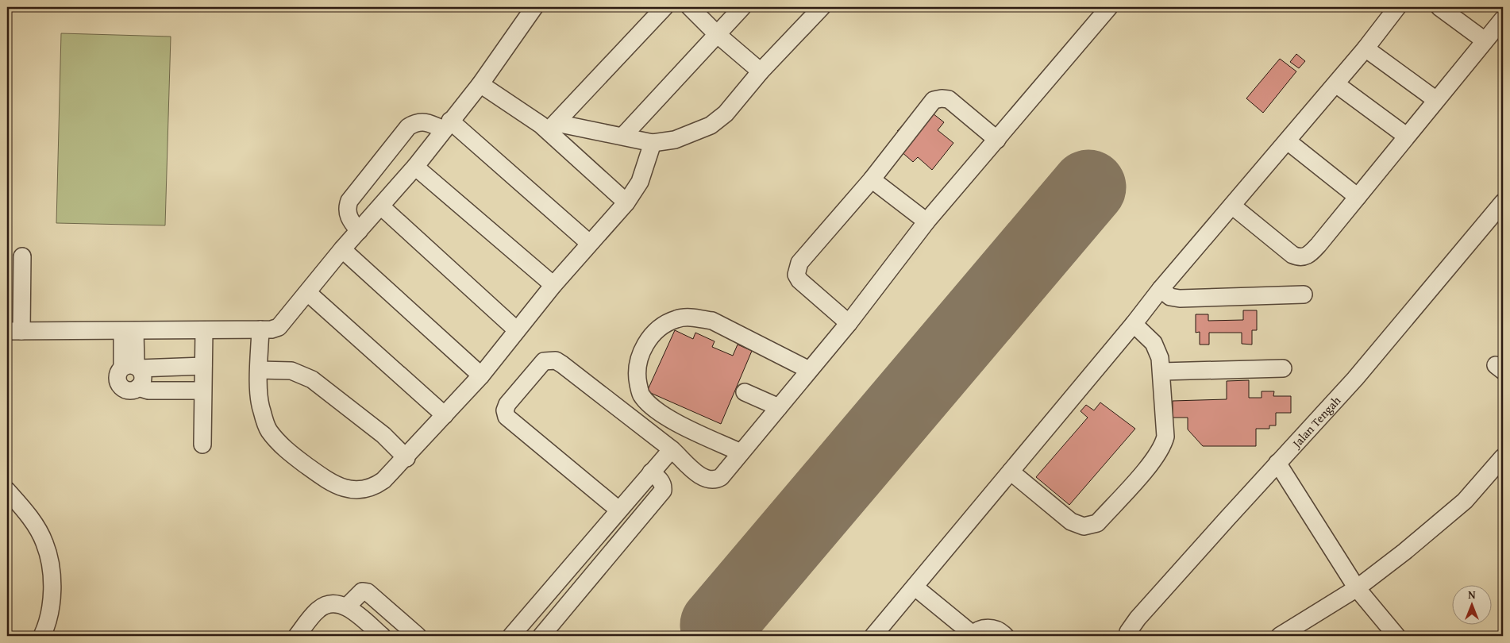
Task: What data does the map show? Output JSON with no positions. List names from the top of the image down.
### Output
{
  "streets": {
    "street": ["Jalan Tengah"]
  },
  "north": "top"
}
